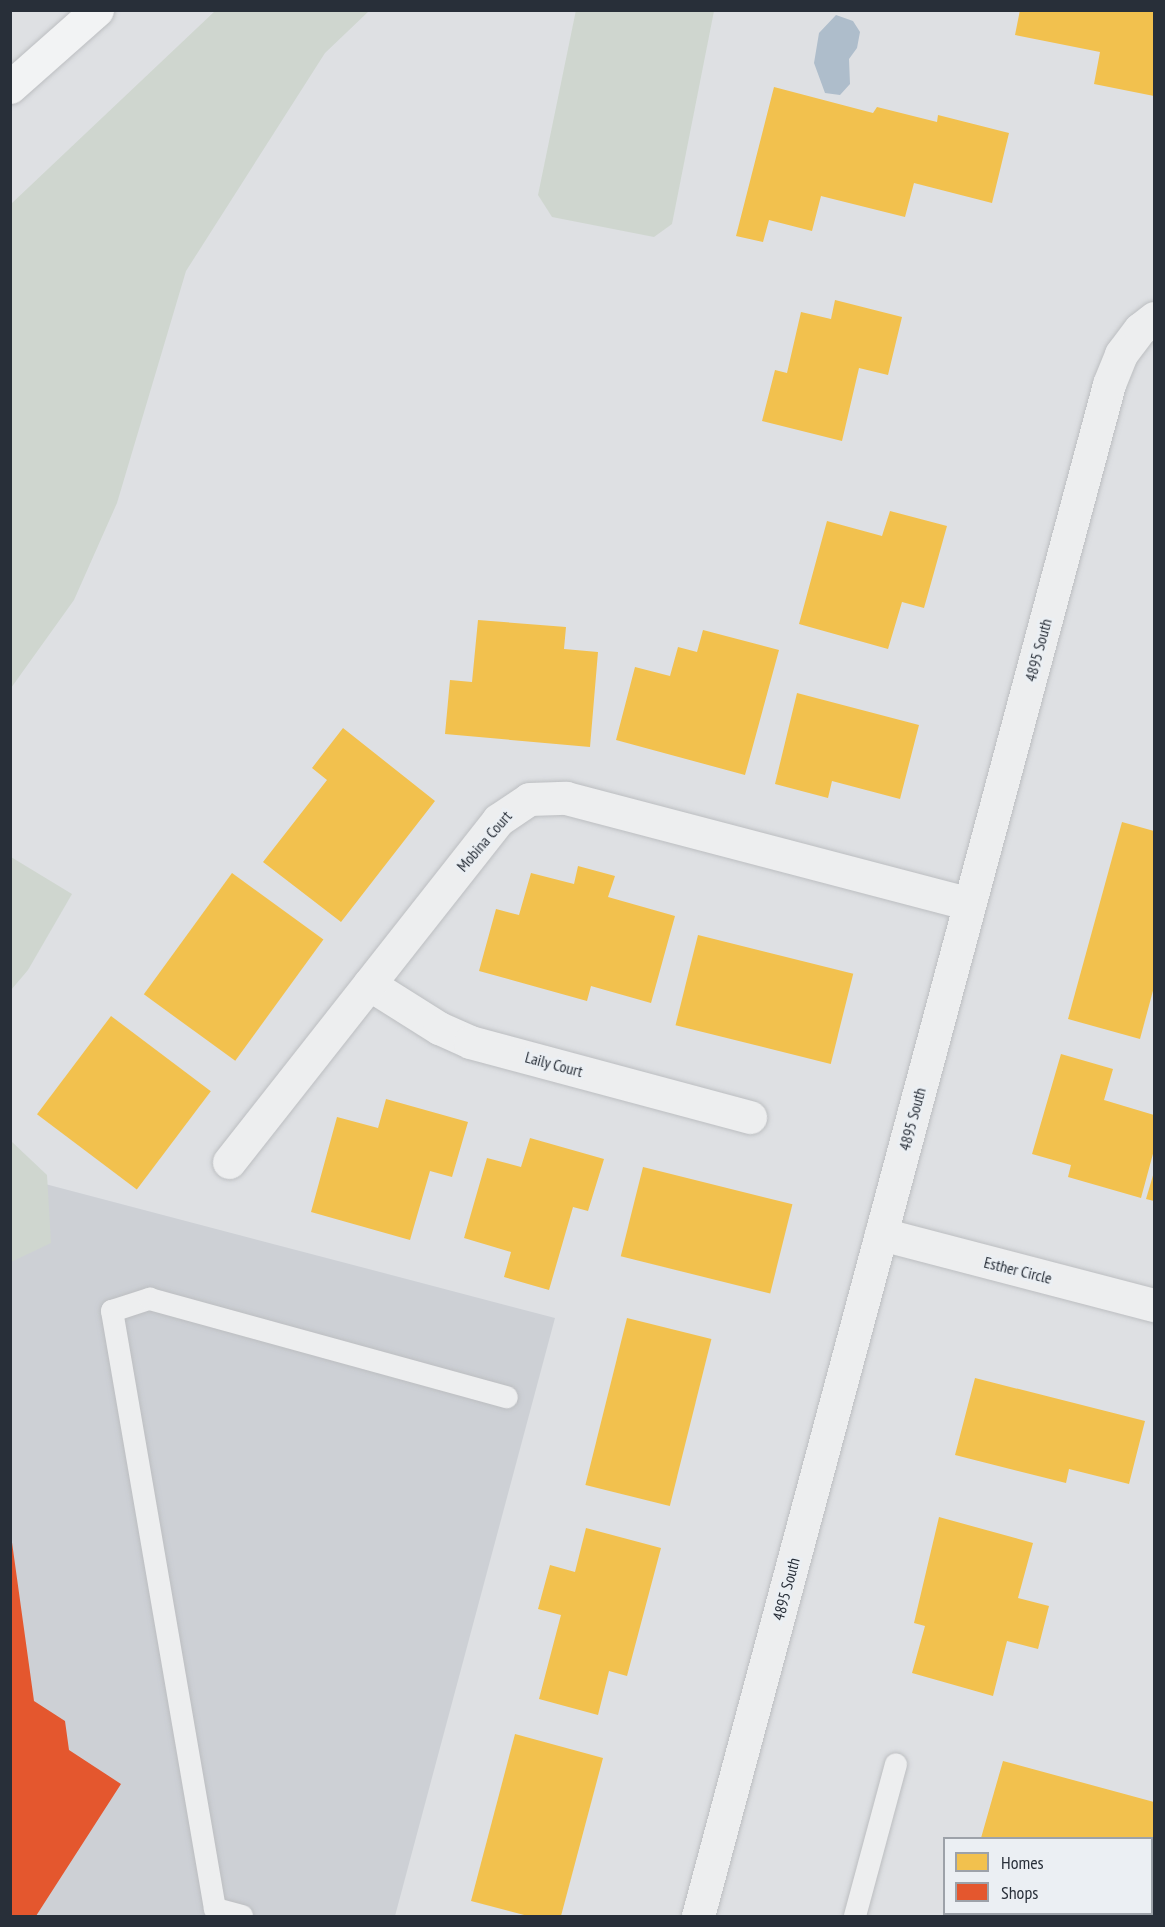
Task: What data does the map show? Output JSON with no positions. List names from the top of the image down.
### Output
{
  "streets": {
    "street": [
      "4895 South",
      "Mobina Court",
      "Laily Court",
      "Esther Circle"
    ]
  },
  "crossings": [
    ["4895 South", "Mobina Court"],
    ["4895 South", "Esther Circle"],
    ["Mobina Court", "Laily Court"]
  ],
  "legend": ["Homes", "Shops"]
}
